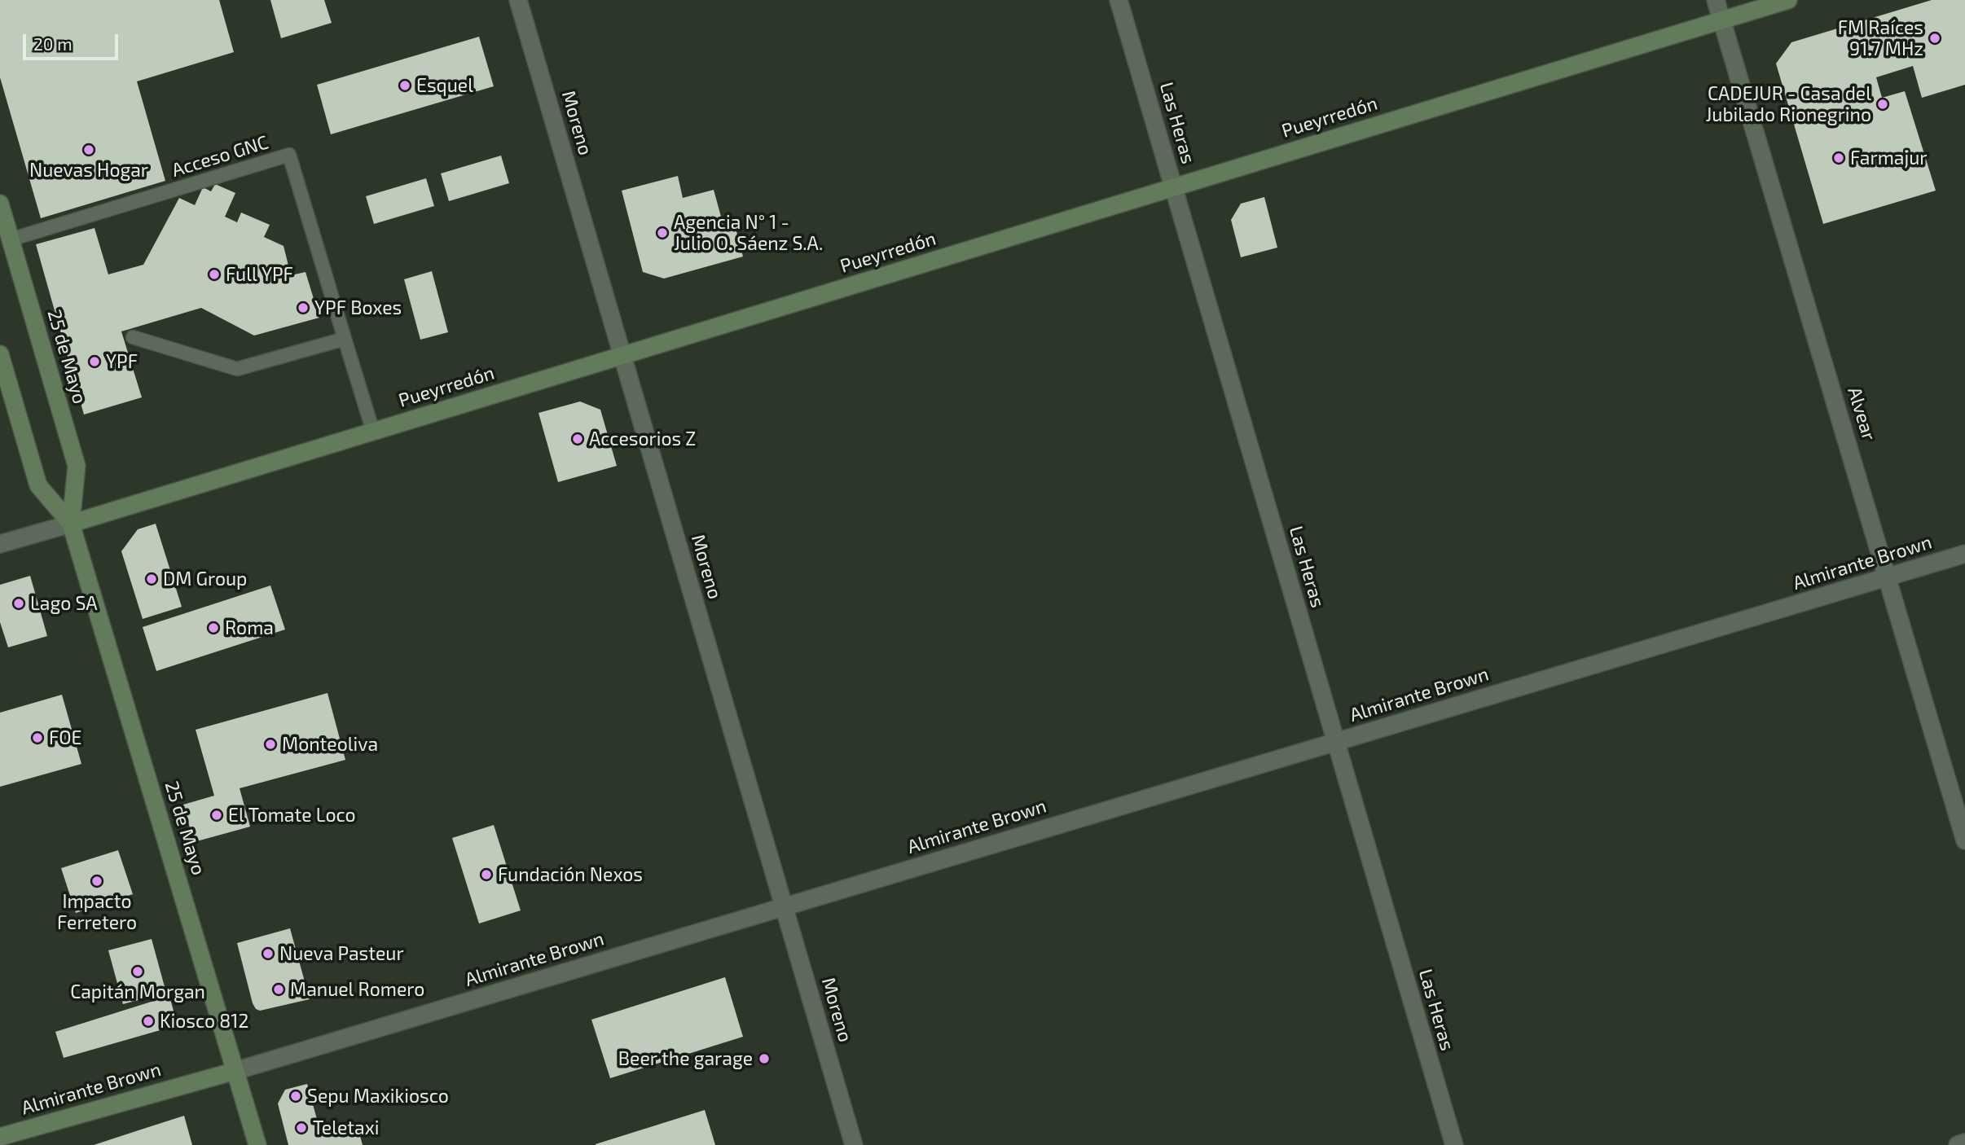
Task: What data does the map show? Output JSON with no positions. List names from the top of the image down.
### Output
{
  "streets": {
    "main road": ["Pueyrredón", "25 de Mayo", "Almirante Brown"],
    "street": ["Moreno", "Las Heras", "Alvear"],
    "lane": ["Acceso GNC"]
  },
  "crossings": [
    ["Pueyrredón", "Moreno"],
    ["Pueyrredón", "Las Heras"],
    ["Pueyrredón", "25 de Mayo"],
    ["Pueyrredón", "Alvear"],
    ["Moreno", "Almirante Brown"],
    ["Las Heras", "Almirante Brown"],
    ["Acceso GNC", "25 de Mayo"],
    ["25 de Mayo", "Almirante Brown"],
    ["Alvear", "Almirante Brown"]
  ],
  "places": [
    "FM Raíces 91.7 MHz",
    "Esquel",
    "CADEJUR - Casa del Jubilado Rionegrino",
    "Nuevas Hogar",
    "Farmajur",
    "Agencia N° 1 - Julio O. Sáenz S.A.",
    "Full YPF",
    "YPF Boxes",
    "YPF",
    "Accesorios Z",
    "DM Group",
    "Lago SA",
    "Roma",
    "FOE",
    "Monteoliva",
    "El Tomate Loco",
    "Fundación Nexos",
    "Impacto Ferretero",
    "Nueva Pasteur",
    "Capitán Morgan",
    "Manuel Romero",
    "Kiosco 812",
    "Beer the garage",
    "Sepu Maxikiosco",
    "Teletaxi"
  ],
  "scale_bar": "20 m"
}
